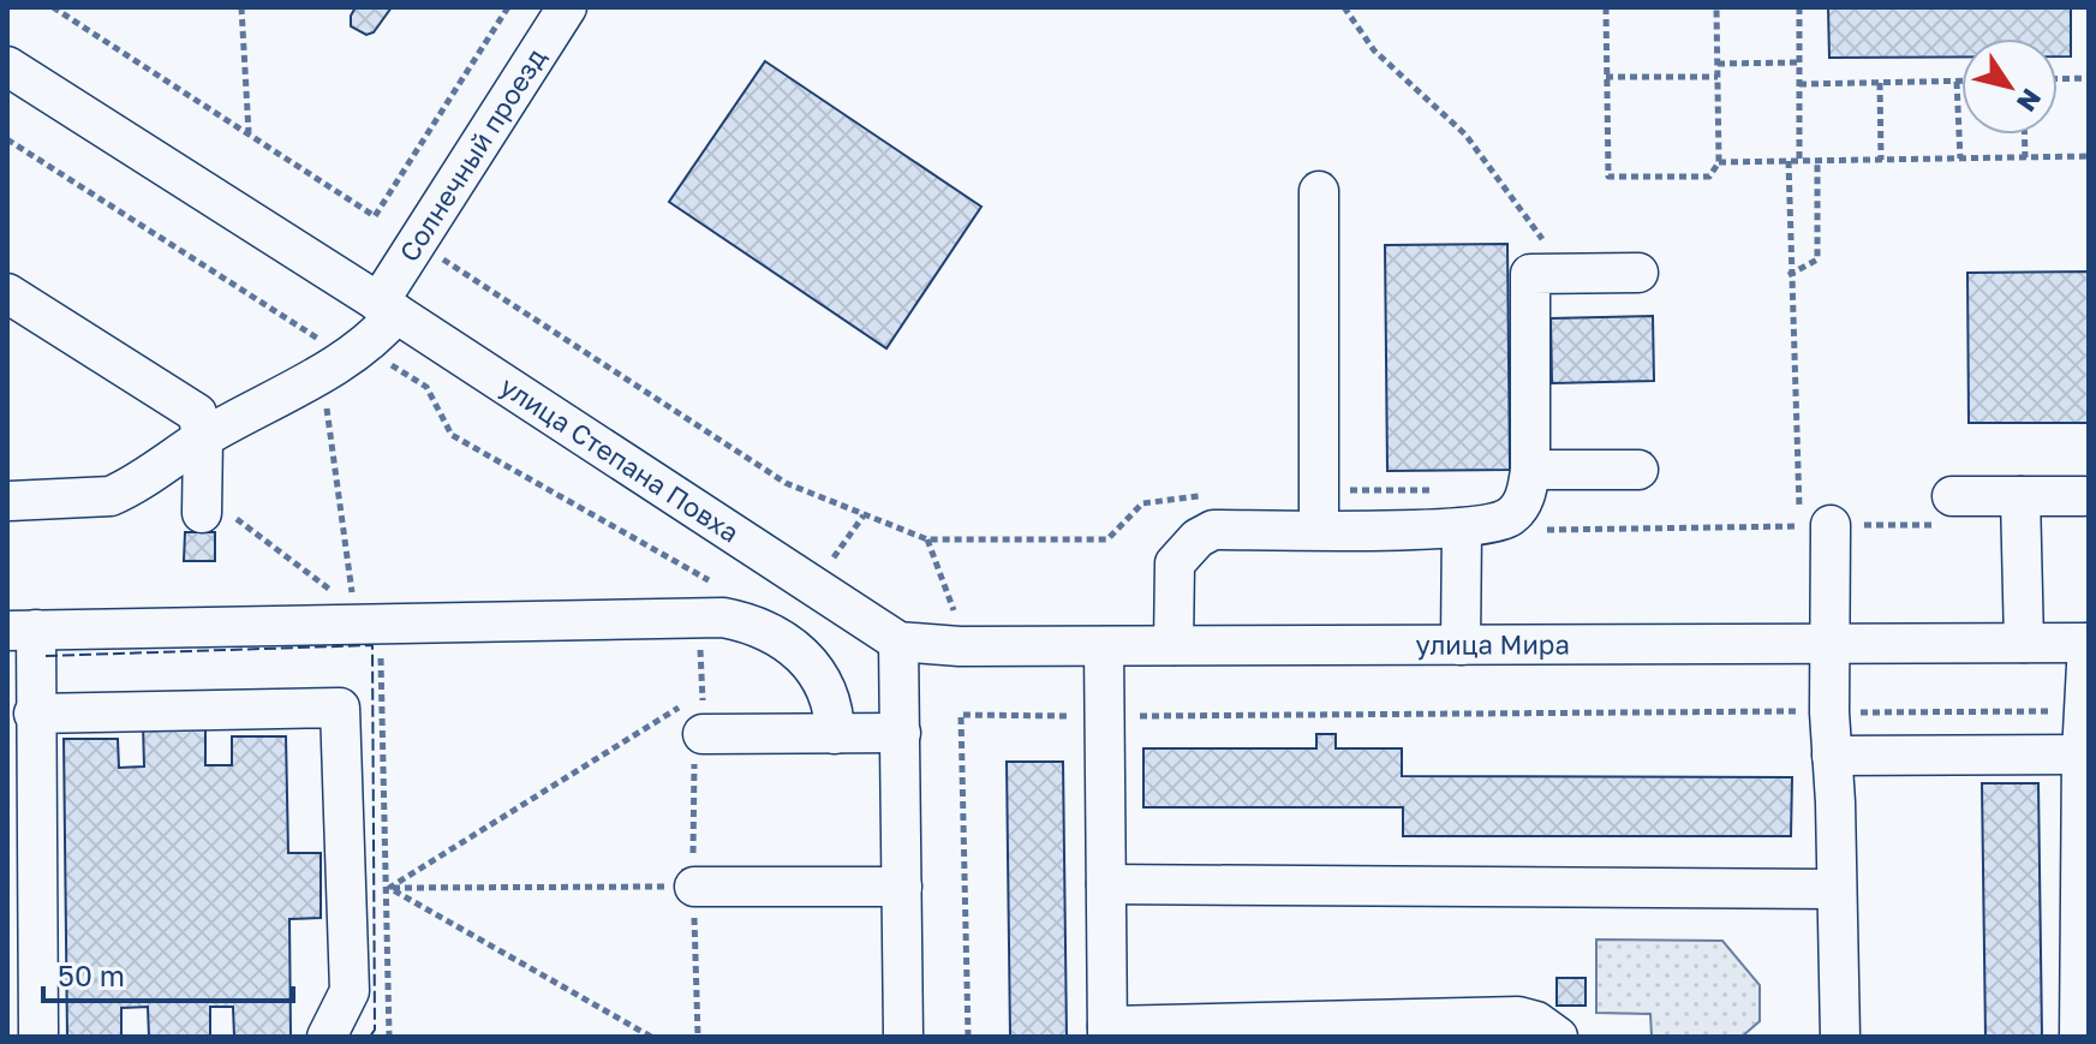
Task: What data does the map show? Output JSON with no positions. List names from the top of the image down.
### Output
{
  "streets": {
    "street": ["Солнечный проезд", "улица Степана Повха", "улица Мира"]
  },
  "crossings": [
    ["Солнечный проезд", "улица Степана Повха"],
    ["улица Степана Повха", "улица Мира"]
  ],
  "scale_bar": "50 m",
  "north": "bottom right"
}
